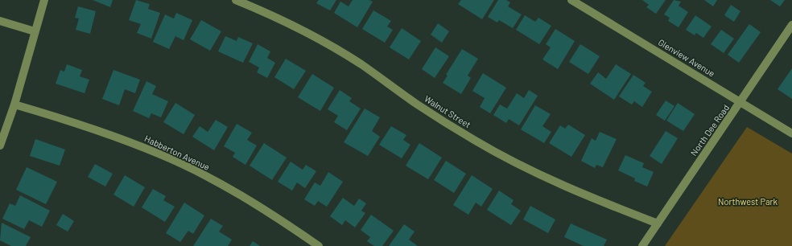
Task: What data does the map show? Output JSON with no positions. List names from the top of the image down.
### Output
{
  "streets": {
    "street": [
      "Glenview Avenue",
      "Walnut Street",
      "North Dee Road",
      "Habberton Avenue"
    ]
  },
  "crossings": [
    ["Glenview Avenue", "North Dee Road"],
    ["Walnut Street", "North Dee Road"]
  ],
  "parks": ["Northwest Park"]
}
